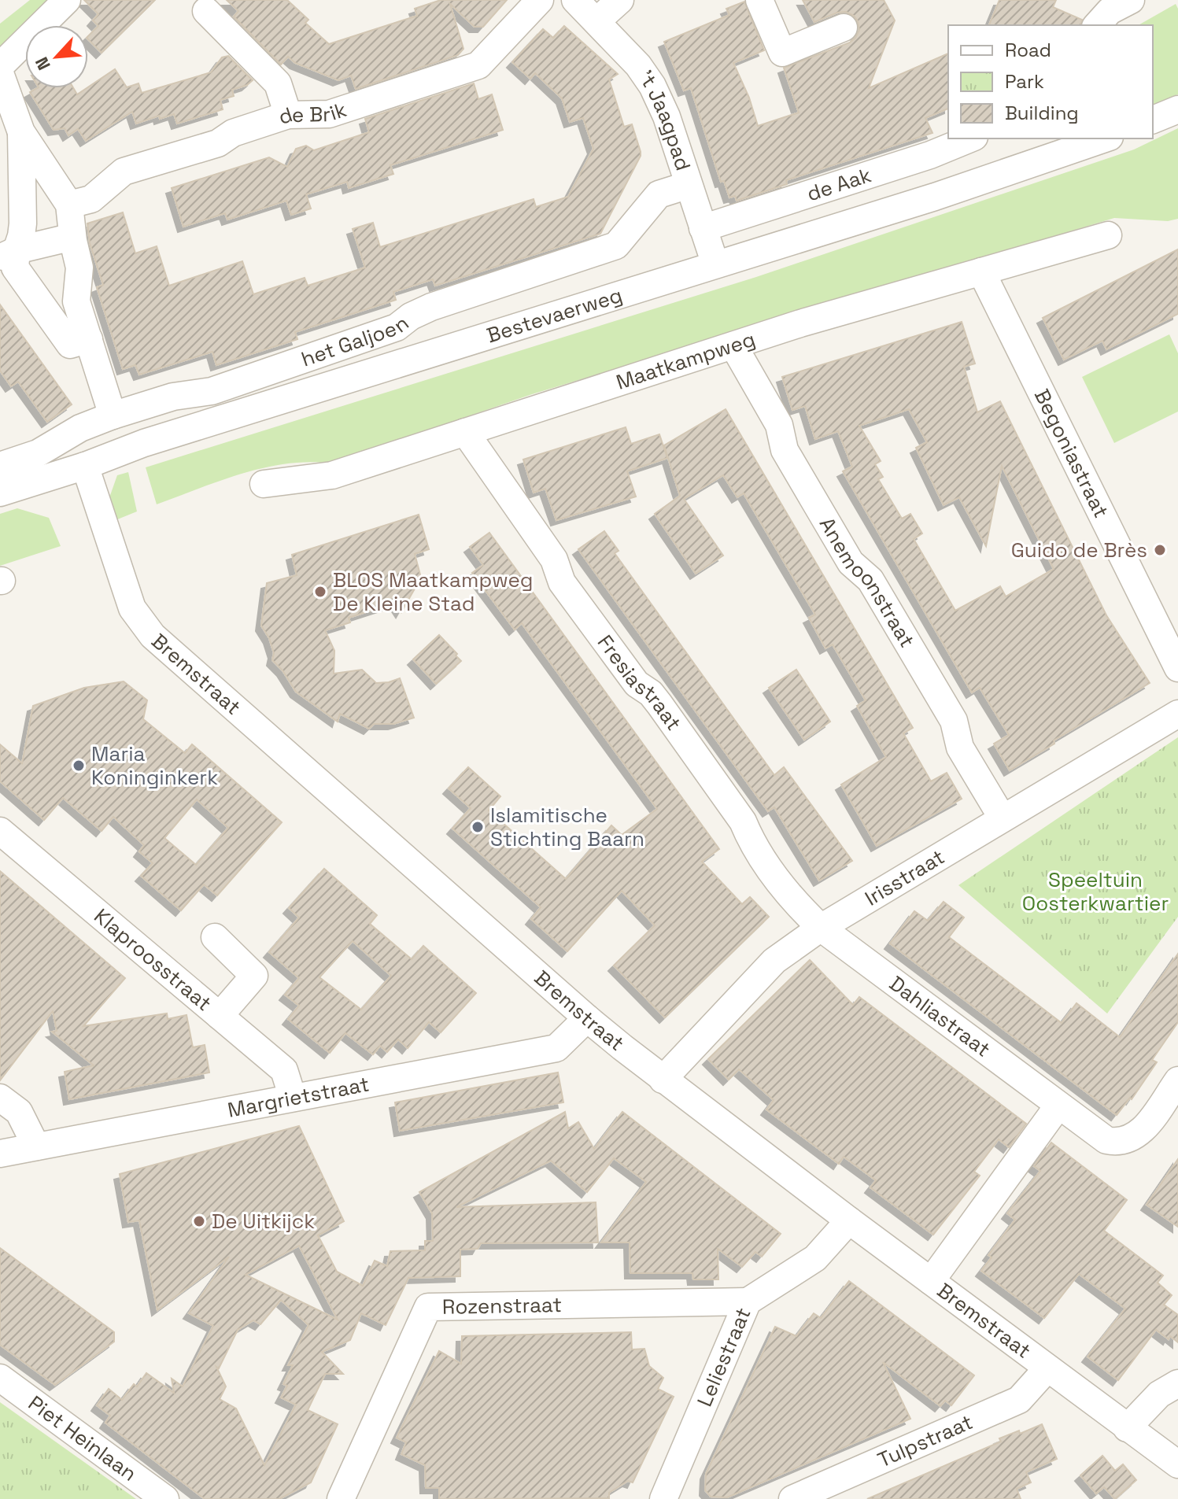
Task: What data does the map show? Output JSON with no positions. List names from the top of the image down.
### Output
{
  "streets": {
    "street": [
      "de Brik",
      "'t Jaagpad",
      "de Aak",
      "Bestevaerweg",
      "het Galjoen",
      "Maatkampweg",
      "Begoniastraat",
      "Anemoonstraat",
      "Bremstraat",
      "Fresiastraat",
      "Irisstraat",
      "Klaproosstraat",
      "Dahliastraat",
      "Margrietstraat",
      "Rozenstraat",
      "Leliestraat",
      "Piet Heinlaan",
      "Tulpstraat"
    ]
  },
  "crossings": [
    ["'t Jaagpad", "de Aak"],
    ["'t Jaagpad", "Bestevaerweg"],
    ["'t Jaagpad", "het Galjoen"],
    ["Bestevaerweg", "Bremstraat"],
    ["Maatkampweg", "Begoniastraat"],
    ["Maatkampweg", "Anemoonstraat"],
    ["Maatkampweg", "Fresiastraat"],
    ["Anemoonstraat", "Irisstraat"],
    ["Bremstraat", "Irisstraat"],
    ["Bremstraat", "Margrietstraat"],
    ["Bremstraat", "Leliestraat"],
    ["Bremstraat", "Tulpstraat"],
    ["Fresiastraat", "Irisstraat"],
    ["Fresiastraat", "Dahliastraat"],
    ["Irisstraat", "Dahliastraat"],
    ["Klaproosstraat", "Margrietstraat"],
    ["Rozenstraat", "Leliestraat"]
  ],
  "parks": ["Speeltuin Oosterkwartier"],
  "places": [
    "Guido de Brès",
    "BLOS Maatkampweg De Kleine Stad",
    "Maria Koninginkerk",
    "Islamitische Stichting Baarn",
    "De Uitkijck"
  ],
  "legend": ["Road", "Park", "Building"],
  "north": "bottom left"
}
